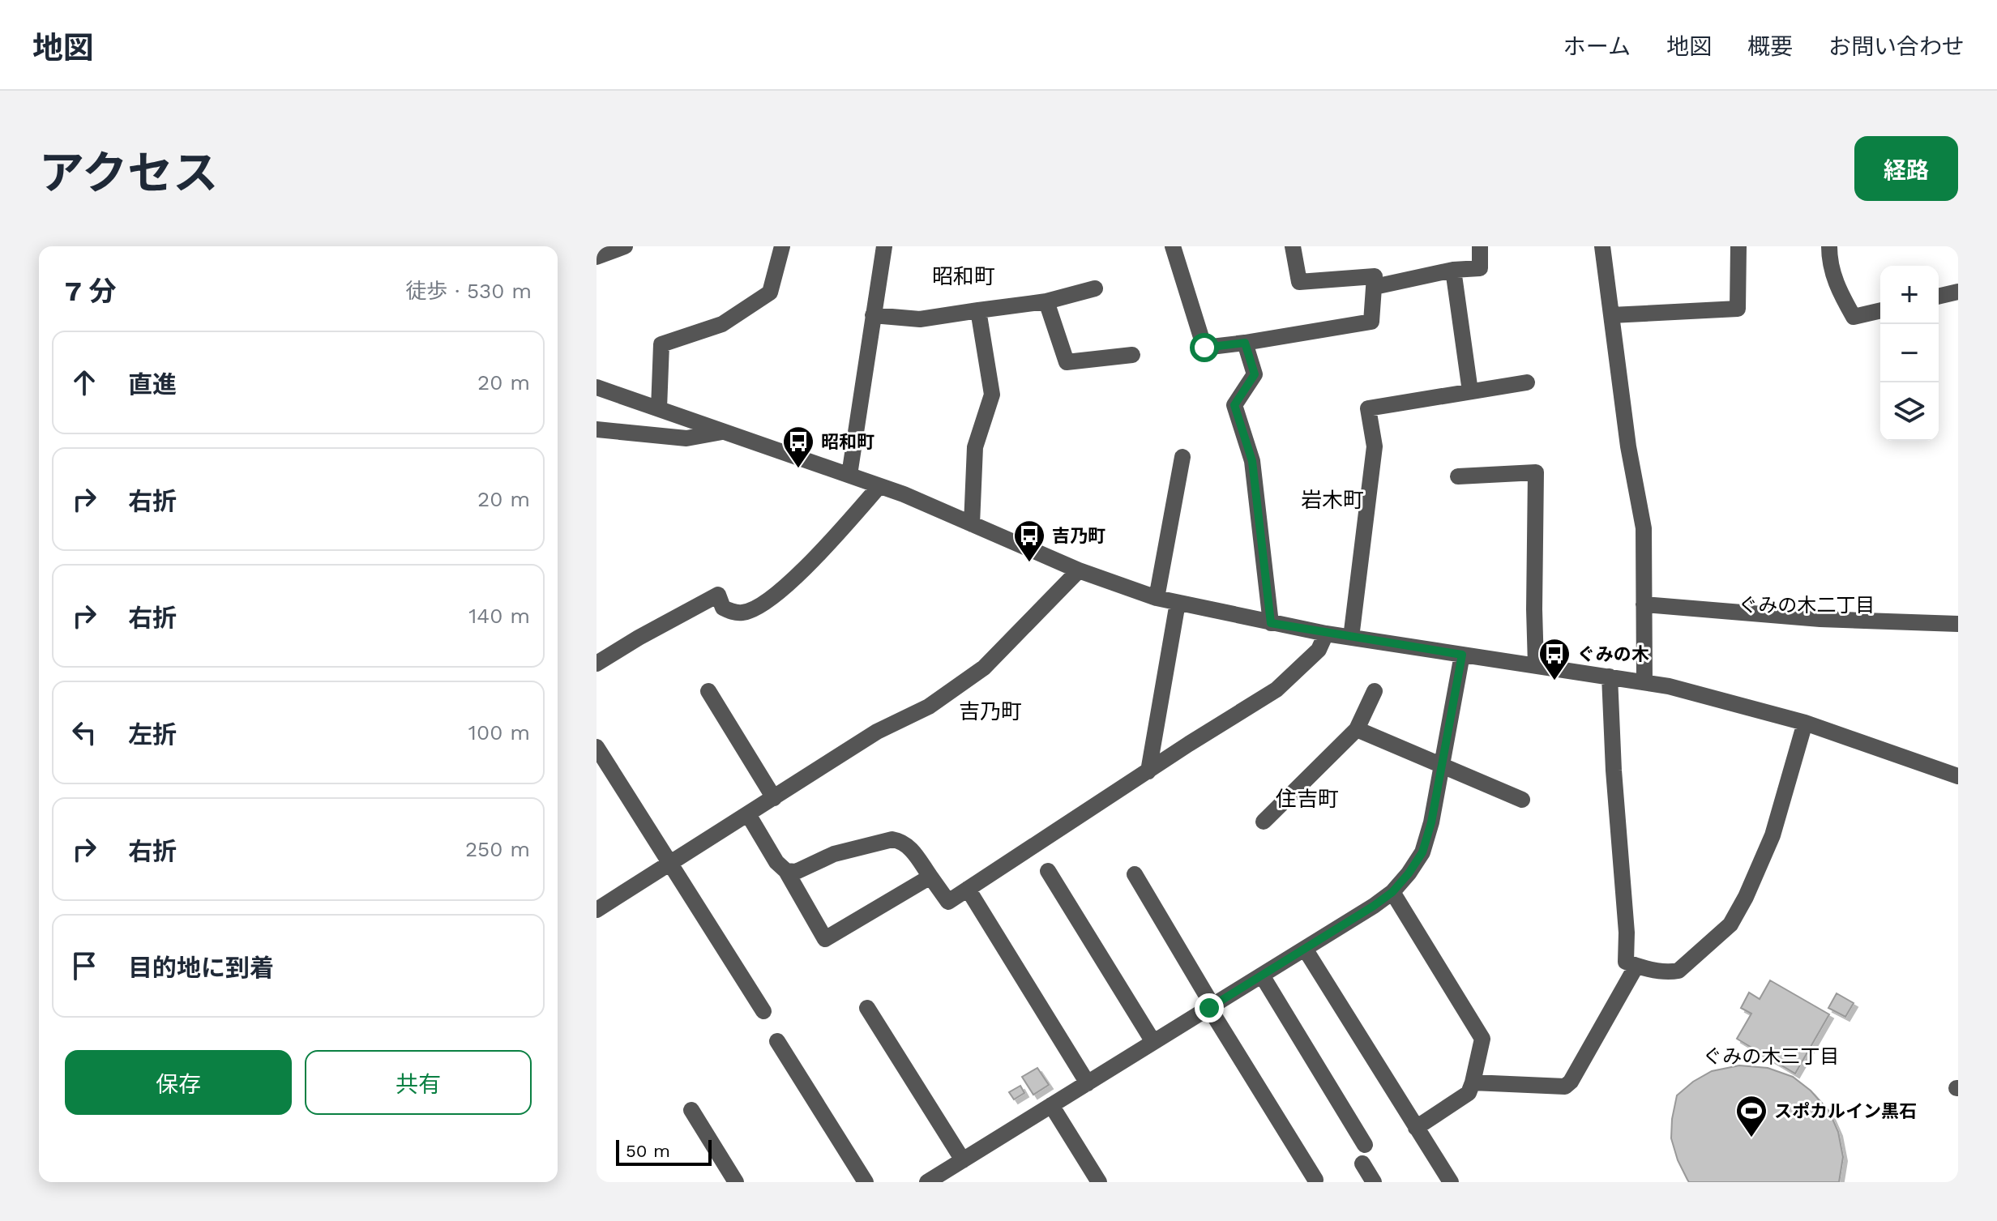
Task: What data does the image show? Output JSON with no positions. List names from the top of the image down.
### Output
{
  "districts": [
    "昭和町",
    "岩木町",
    "ぐみの木二丁目",
    "吉乃町",
    "住吉町",
    "ぐみの木三丁目"
  ],
  "places": {
    "bus stop": ["昭和町", "吉乃町", "ぐみの木"],
    "sports": ["スポカルイン黒石"]
  },
  "scale_bar": "50 m",
  "page": {
    "header": "地図",
    "nav": [
      "ホーム",
      "地図",
      "概要",
      "お問い合わせ"
    ],
    "title": "アクセス",
    "buttons": [
      "経路",
      ["保存", "共有"]
    ],
    "heading": ["7 分", "徒歩 · 530 m"],
    "map_buttons": ["+", "−"],
    "list": [
      ["直進", "20 m"],
      ["右折", "20 m"],
      ["右折", "140 m"],
      ["左折", "100 m"],
      ["右折", "250 m"],
      "目的地に到着"
    ],
    "scale": "50 m"
  }
}
